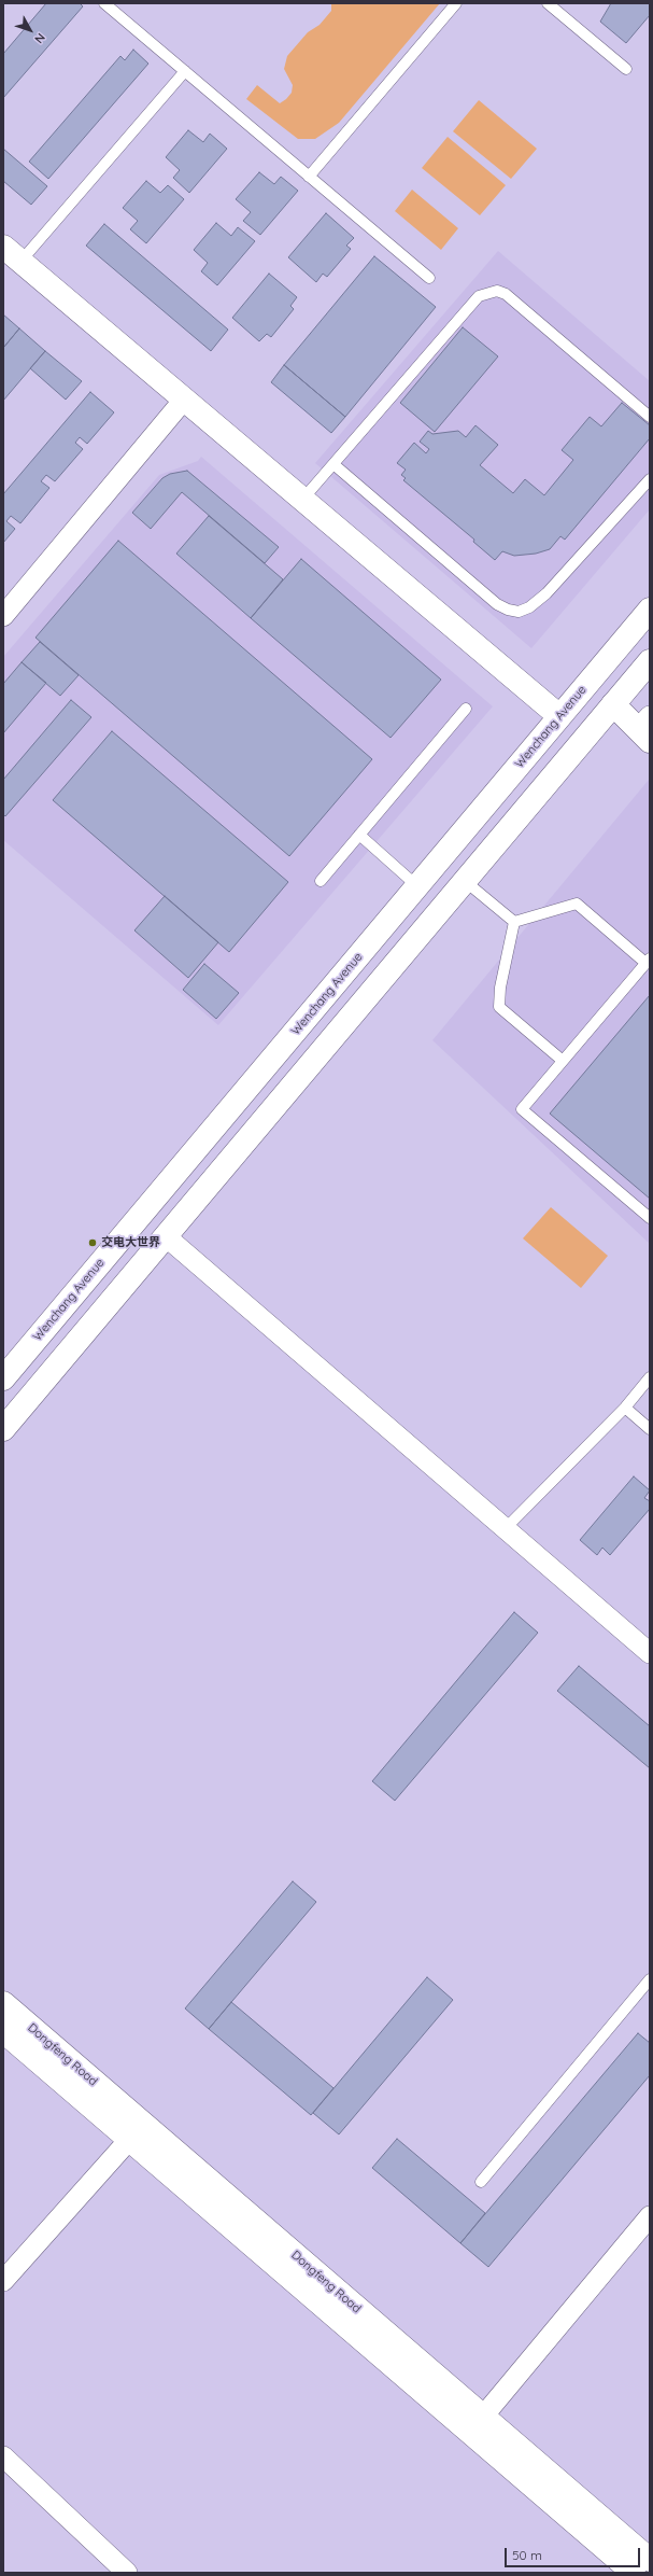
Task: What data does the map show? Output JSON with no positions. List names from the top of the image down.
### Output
{
  "streets": {
    "main road": ["Wenchang Avenue", "Dongfeng Road"]
  },
  "places": ["交电大世界"],
  "scale_bar": "50 m",
  "north": "bottom right"
}
